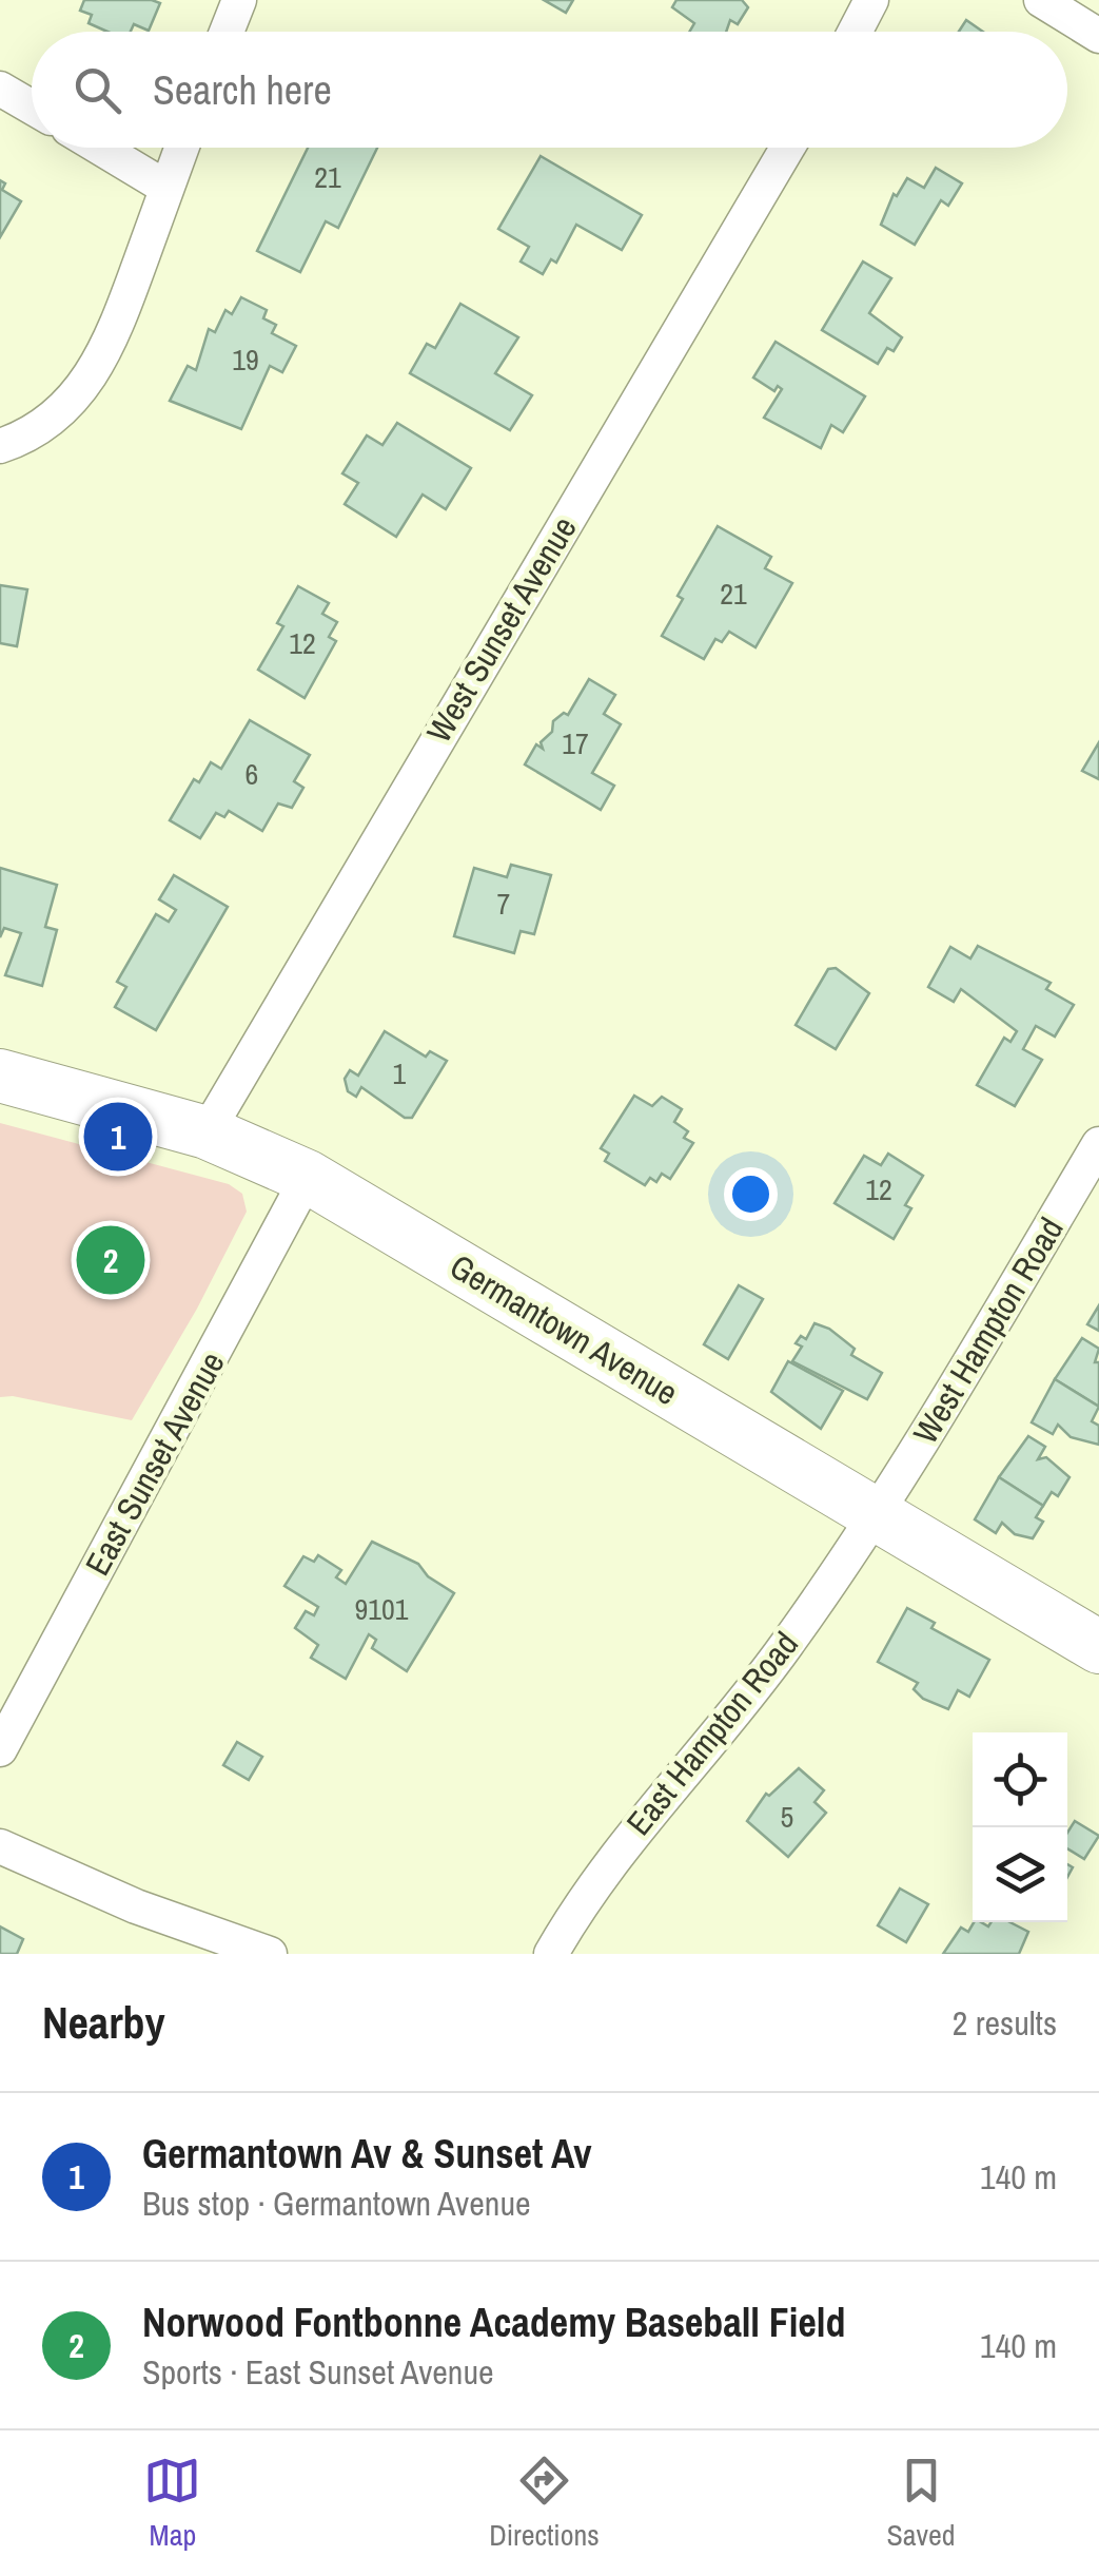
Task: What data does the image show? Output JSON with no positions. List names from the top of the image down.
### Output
{
  "streets": {
    "main road": ["Germantown Avenue"],
    "street": [
      "West Sunset Avenue",
      "West Hampton Road",
      "East Sunset Avenue",
      "East Hampton Road"
    ]
  },
  "crossings": [
    ["West Sunset Avenue", "Germantown Avenue"],
    ["Germantown Avenue", "West Hampton Road"],
    ["Germantown Avenue", "East Sunset Avenue"],
    ["Germantown Avenue", "East Hampton Road"],
    ["West Hampton Road", "East Hampton Road"]
  ],
  "house_numbers": [
    "21",
    "19",
    "21",
    "12",
    "17",
    "6",
    "7",
    "1",
    "12",
    "9101",
    "5"
  ],
  "page": {
    "search": "Search here",
    "pins": ["1", "2"],
    "heading": ["Nearby", "2 results"],
    "list": [
      {
        "mark": "1",
        "name": "Germantown Av & Sunset Av",
        "note": "Bus stop · Germantown Avenue",
        "value": "140 m"
      },
      {
        "mark": "2",
        "name": "Norwood Fontbonne Academy Baseball Field",
        "note": "Sports · East Sunset Avenue",
        "value": "140 m"
      }
    ],
    "nav": ["Map", "Directions", "Saved"]
  }
}
